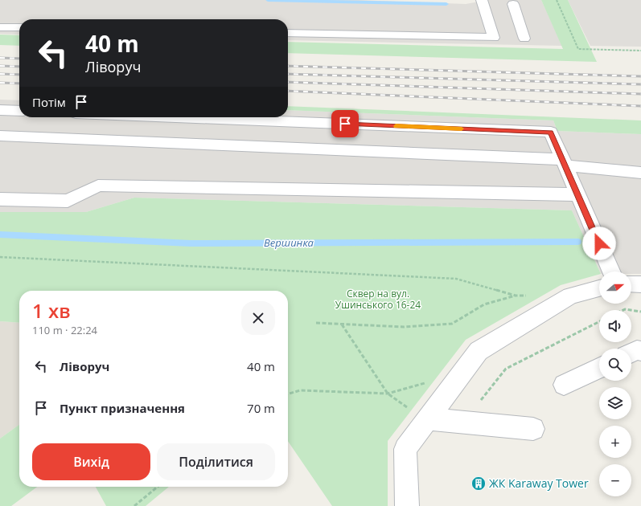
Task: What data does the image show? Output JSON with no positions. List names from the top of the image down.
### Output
{
  "water": ["Вершинка"],
  "parks": ["Сквер на вул. Ушинського 16-24"],
  "places": {
    "building": ["ЖК Karaway Tower"]
  },
  "north": "right",
  "page": {
    "turn": ["40 m", "Ліворуч"],
    "then": "Потім",
    "map_buttons": ["+", "−"],
    "heading": ["1 хв", "110 m · 22:24"],
    "list": [
      {
        "name": "Ліворуч",
        "value": "40 m"
      },
      {
        "name": "Пункт призначення",
        "value": "70 m"
      }
    ],
    "buttons": ["Вихід", "Поділитися"]
  }
}
